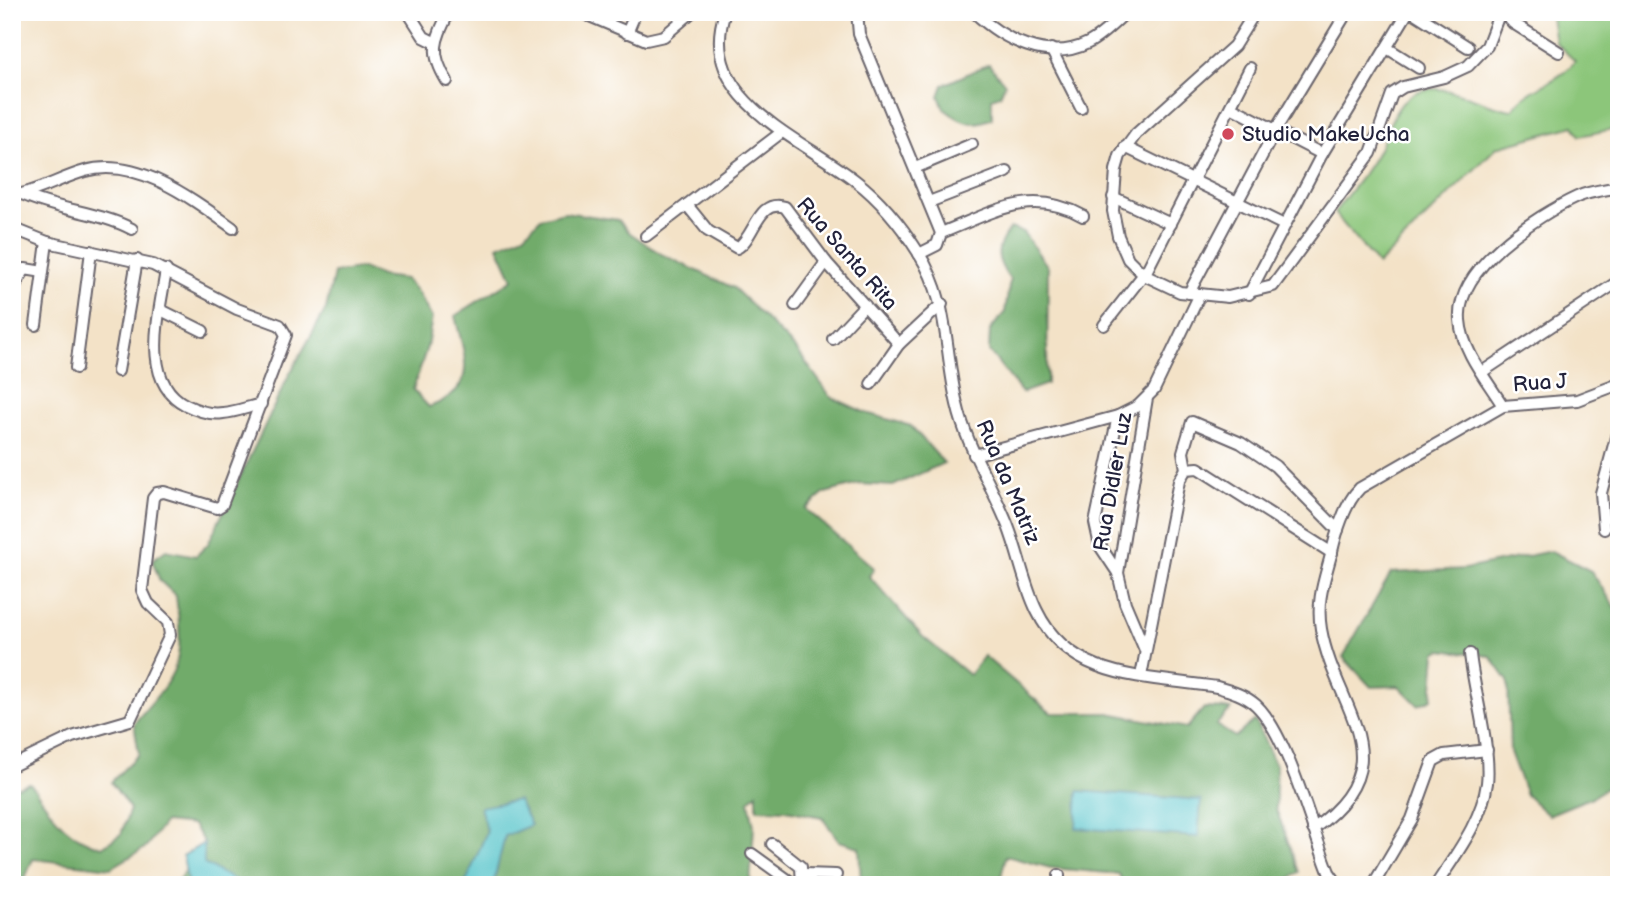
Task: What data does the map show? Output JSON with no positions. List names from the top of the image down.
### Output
{
  "streets": {
    "street": [
      "Rua Santa Rita",
      "Rua J",
      "Rua da Matriz",
      "Rua Didler Luz"
    ]
  },
  "places": ["Studio MakeUcha"]
}
